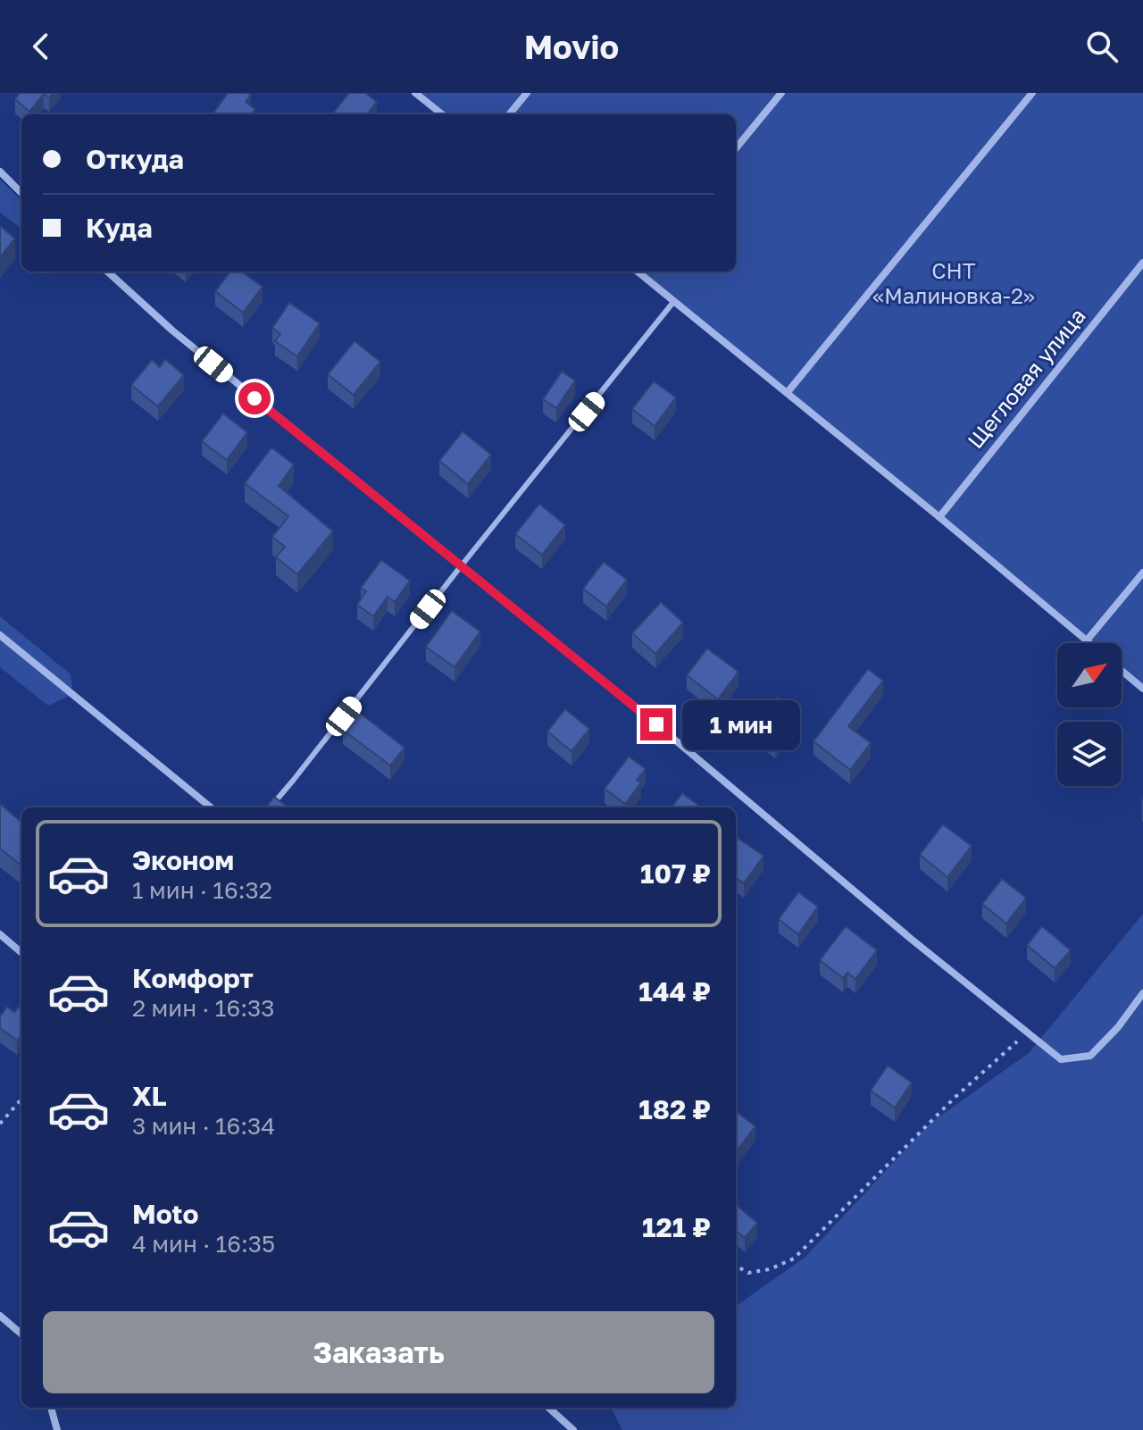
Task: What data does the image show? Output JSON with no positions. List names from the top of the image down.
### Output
{
  "streets": {
    "street": ["Щегловая улица"]
  },
  "parks": ["СНТ «Малиновка-2»"],
  "north": "top right",
  "page": {
    "header": "Movio",
    "banner": ["Откуда", "Куда"],
    "bubble": "1 мин",
    "list": [
      {
        "name": "Эконом",
        "note": "1 мин · 16:32",
        "value": "107 ₽"
      },
      {
        "name": "Комфорт",
        "note": "2 мин · 16:33",
        "value": "144 ₽"
      },
      {
        "name": "XL",
        "note": "3 мин · 16:34",
        "value": "182 ₽"
      },
      {
        "name": "Moto",
        "note": "4 мин · 16:35",
        "value": "121 ₽"
      }
    ],
    "buttons": "Заказать"
  }
}
